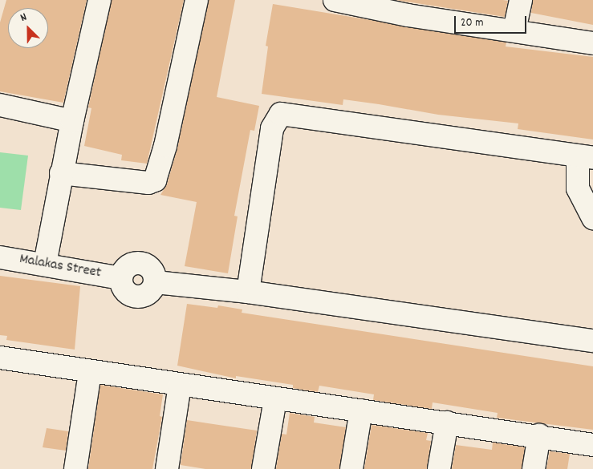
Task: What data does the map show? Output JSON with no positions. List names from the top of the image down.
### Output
{
  "streets": {
    "street": ["Malakas Street"]
  },
  "scale_bar": "20 m",
  "north": "top left"
}
